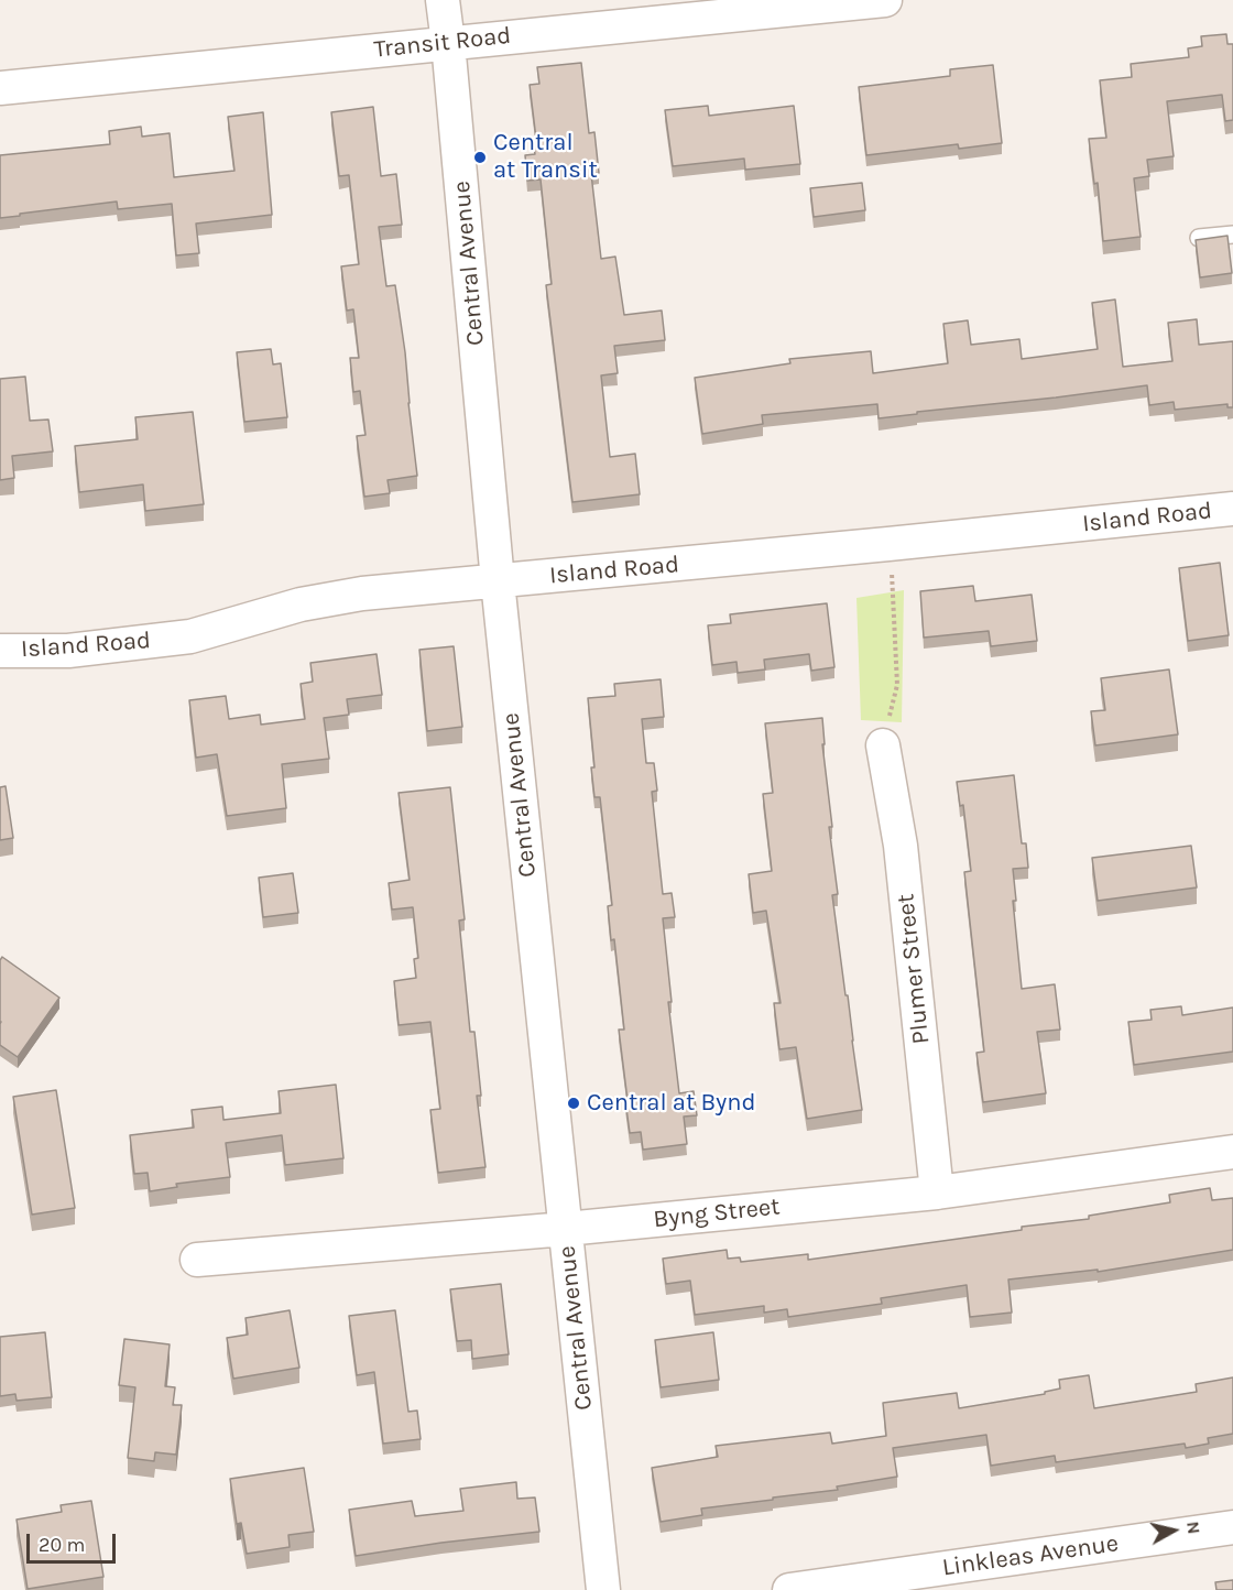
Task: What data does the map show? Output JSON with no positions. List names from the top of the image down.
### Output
{
  "streets": {
    "street": [
      "Transit Road",
      "Central Avenue",
      "Island Road",
      "Plumer Street",
      "Byng Street",
      "Linkleas Avenue"
    ]
  },
  "crossings": [
    ["Transit Road", "Central Avenue"],
    ["Central Avenue", "Island Road"],
    ["Central Avenue", "Byng Street"],
    ["Plumer Street", "Byng Street"]
  ],
  "places": ["Central at Transit", "Central at Bynd"],
  "scale_bar": "20 m",
  "north": "right"
}
